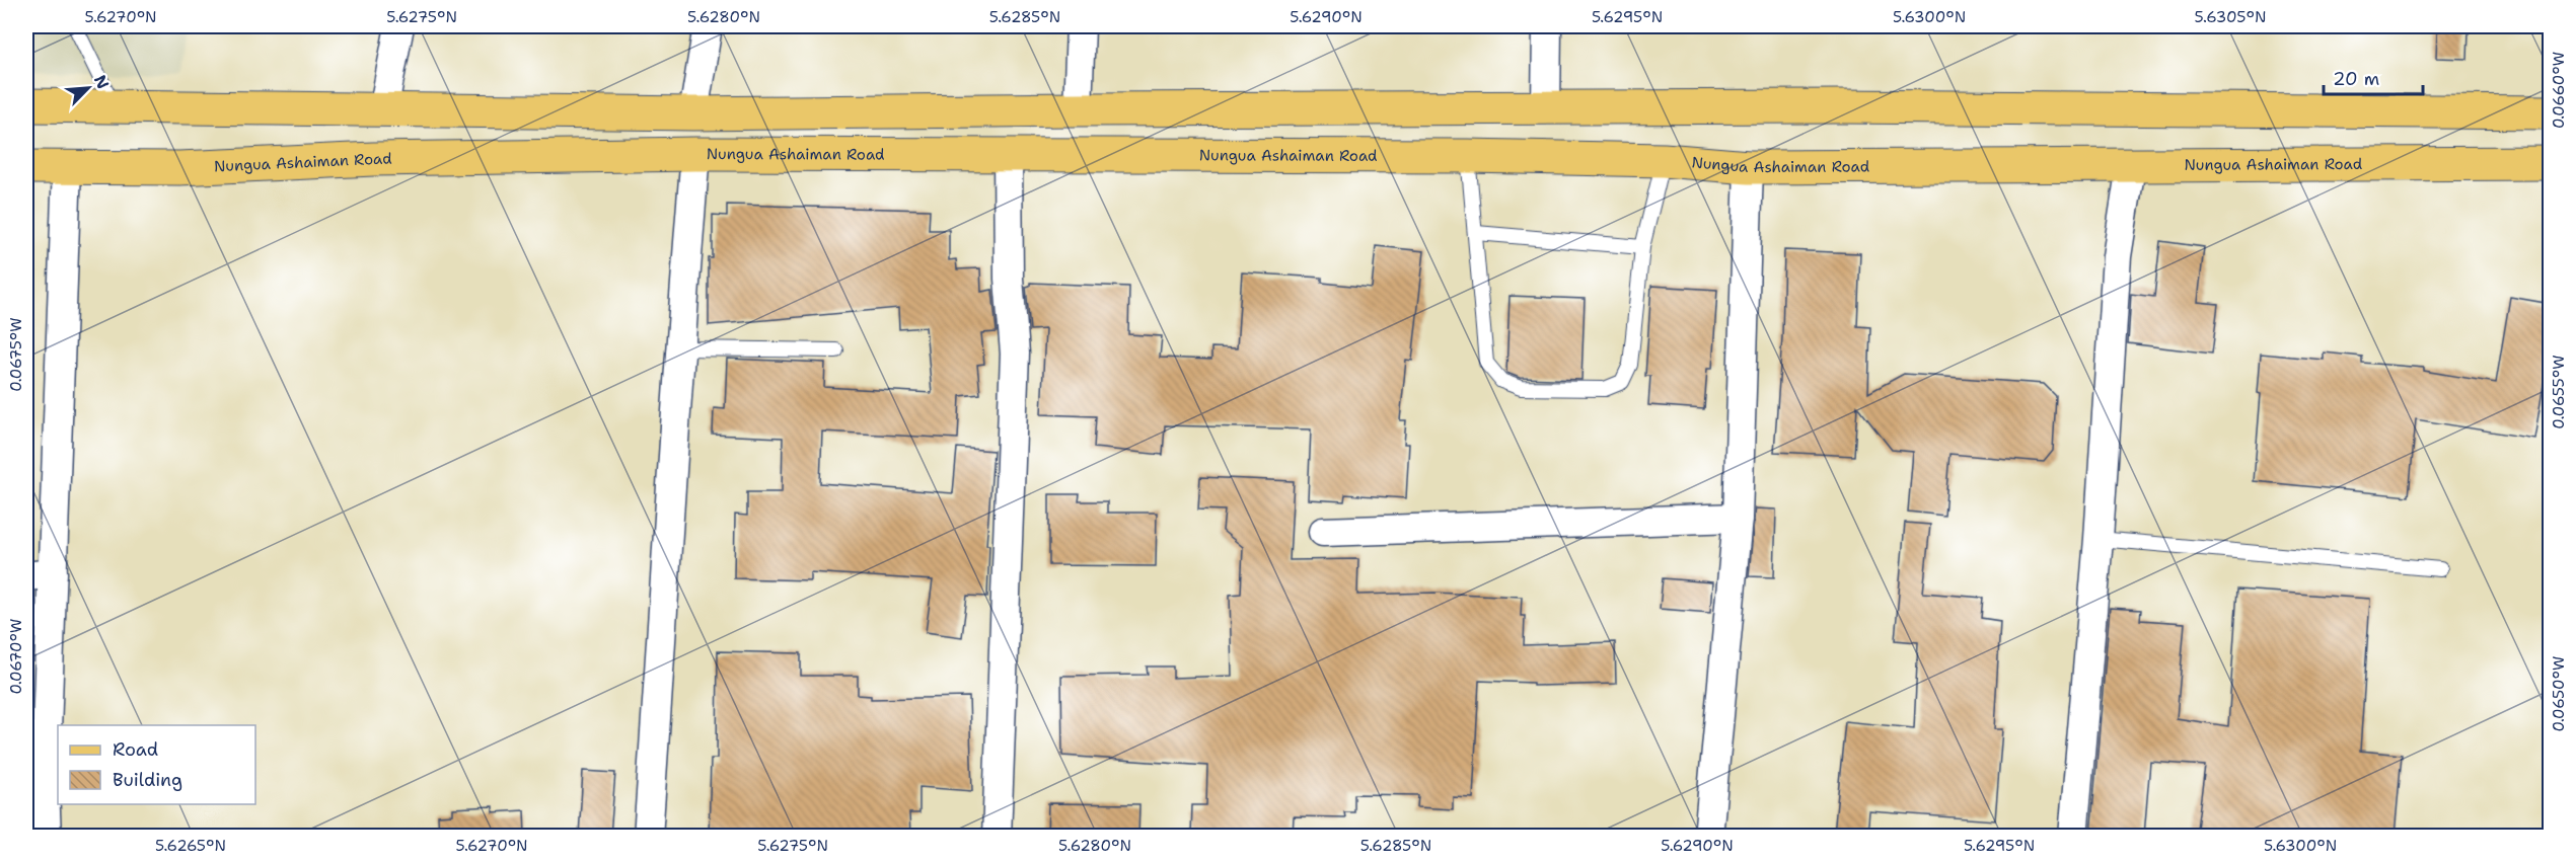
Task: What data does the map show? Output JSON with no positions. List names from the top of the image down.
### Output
{
  "streets": {
    "main road": ["Nungua Ashaiman Road"]
  },
  "legend": ["Road", "Building"],
  "scale_bar": "20 m",
  "north": "top right",
  "coordinates": [
    "5.6270°N",
    "5.6275°N",
    "5.6280°N",
    "5.6285°N",
    "5.6290°N",
    "5.6295°N",
    "5.6300°N",
    "5.6305°N",
    "0.0660°W",
    "0.0675°W",
    "0.0655°W",
    "0.0670°W",
    "0.0650°W",
    "5.6265°N"
  ]
}
